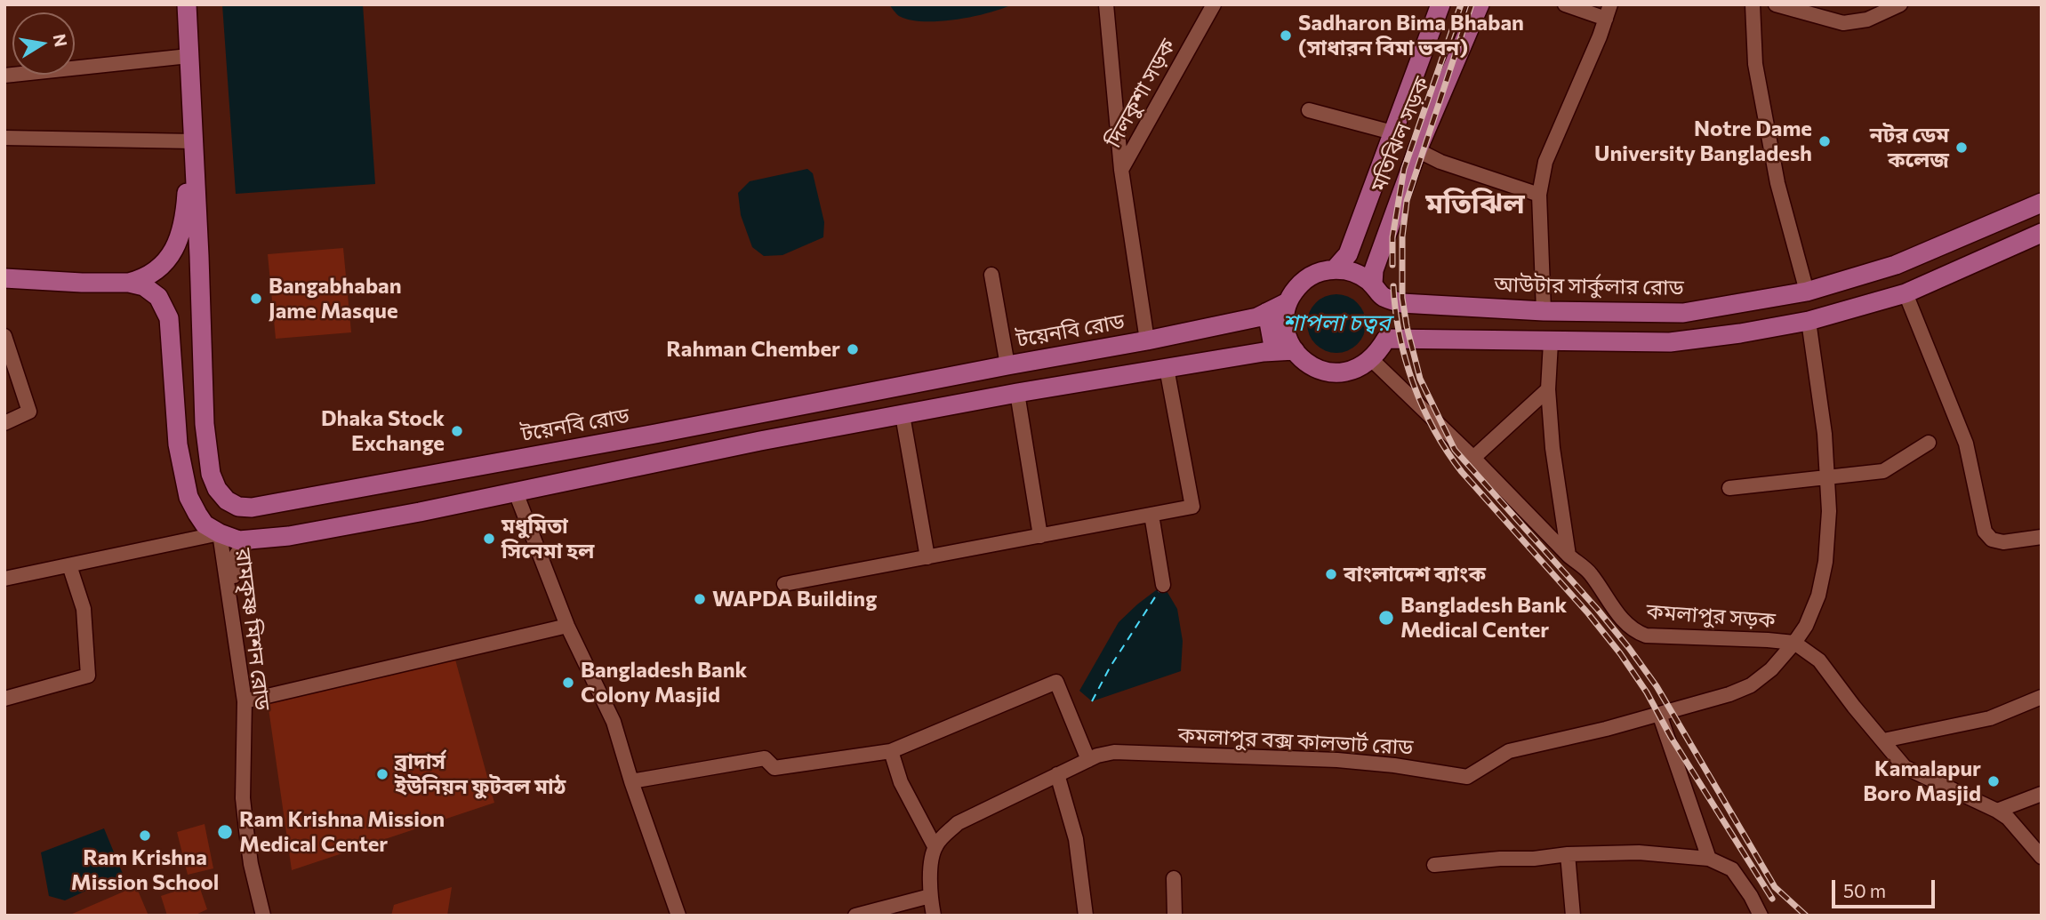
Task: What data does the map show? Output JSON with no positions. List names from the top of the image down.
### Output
{
  "streets": {
    "main road": ["মতিঝিল সড়ক", "আউটার সার্কুলার রোড", "টয়েনবি রোড"],
    "street": [
      "দিলকুশা সড়ক",
      "কমলাপুর সড়ক",
      "রামকৃষ্ণ মিশন রোড",
      "কমলাপুর বক্স কালভার্ট রোড"
    ]
  },
  "crossings": [
    ["দিলকুশা সড়ক", "টয়েনবি রোড"],
    ["মতিঝিল সড়ক", "আউটার সার্কুলার রোড"],
    ["কমলাপুর সড়ক", "কমলাপুর বক্স কালভার্ট রোড"]
  ],
  "districts": ["মতিঝিল"],
  "water": ["শাপলা চত্বর"],
  "places": [
    "Sadharon Bima Bhaban (সাধারন বিমা ভবন)",
    "Notre Dame University Bangladesh",
    "নটর ডেম কলেজ",
    "Bangabhaban Jame Masque",
    "Rahman Chember",
    "Dhaka Stock Exchange",
    "মধুমিতা সিনেমা হল",
    "বাংলাদেশ ব্যাংক",
    "WAPDA Building",
    "Bangladesh Bank Medical Center",
    "Bangladesh Bank Colony Masjid",
    "ব্রাদার্স ইউনিয়ন ফুটবল মাঠ",
    "Kamalapur Boro Masjid",
    "Ram Krishna Mission Medical Center",
    "Ram Krishna Mission School"
  ],
  "scale_bar": "50 m",
  "north": "right"
}
